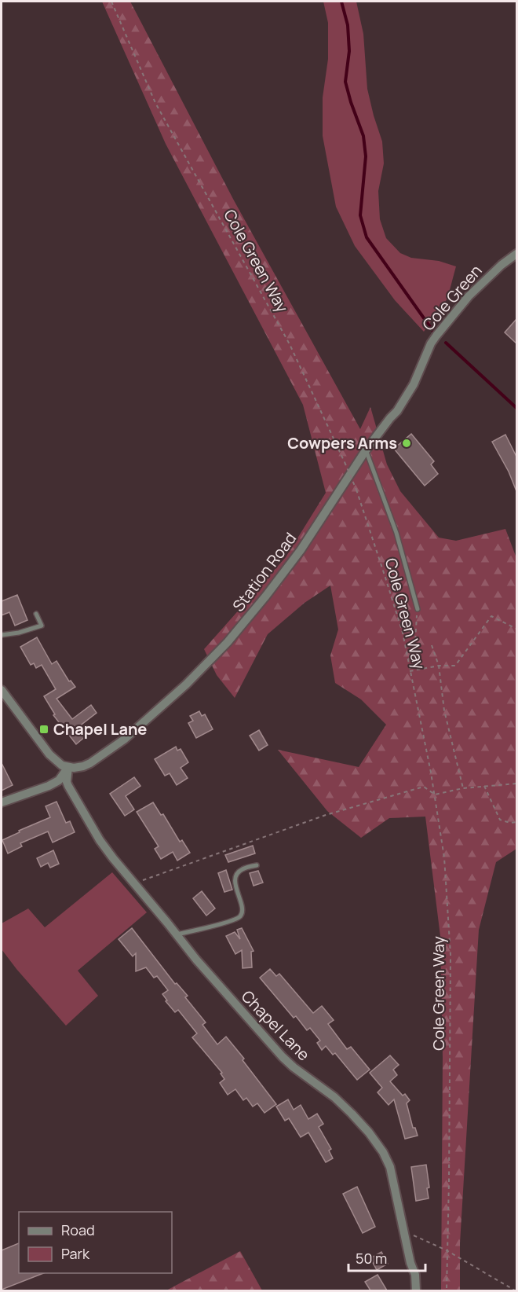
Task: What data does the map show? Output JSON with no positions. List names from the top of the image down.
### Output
{
  "streets": {
    "street": ["Cole Green", "Station Road", "Chapel Lane"],
    "path": ["Cole Green Way"]
  },
  "crossings": [
    ["Cole Green", "Station Road"],
    ["Station Road", "Chapel Lane"]
  ],
  "places": {
    "other": ["Cowpers Arms"],
    "transit": ["Chapel Lane"]
  },
  "legend": ["Road", "Park"],
  "scale_bar": "50 m"
}
